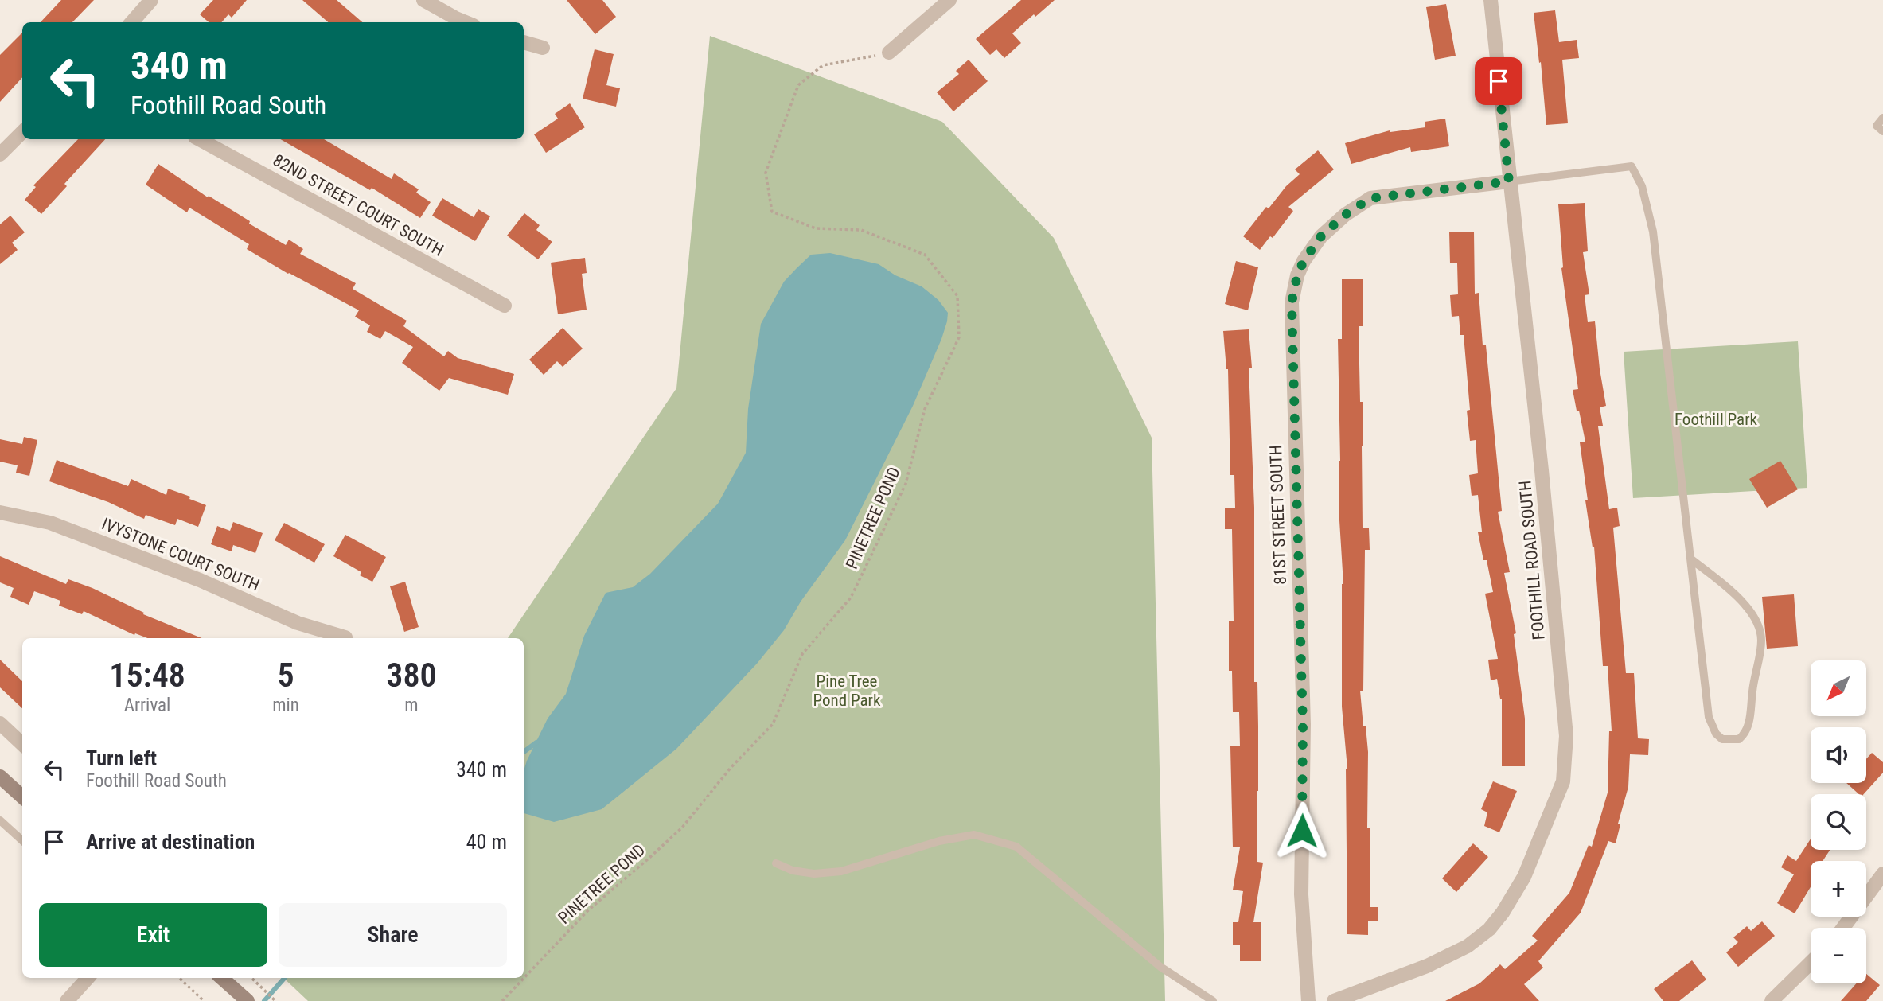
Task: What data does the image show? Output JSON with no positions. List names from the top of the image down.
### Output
{
  "streets": {
    "street": [
      "82ND STREET COURT SOUTH",
      "81ST STREET SOUTH",
      "IVYSTONE COURT SOUTH",
      "FOOTHILL ROAD SOUTH"
    ],
    "path": ["PINETREE POND"]
  },
  "crossings": [
    ["81ST STREET SOUTH", "FOOTHILL ROAD SOUTH"]
  ],
  "parks": ["Foothill Park", "Pine Tree Pond Park"],
  "north": "bottom left",
  "page": {
    "turn": ["340 m", "Foothill Road South"],
    "eta": [
      "15:48",
      "Arrival",
      "5",
      "min",
      "380",
      "m"
    ],
    "map_buttons": ["+", "−"],
    "list": [
      {
        "name": "Turn left",
        "note": "Foothill Road South",
        "value": "340 m"
      },
      {
        "name": "Arrive at destination",
        "value": "40 m"
      }
    ],
    "buttons": ["Exit", "Share"]
  }
}
